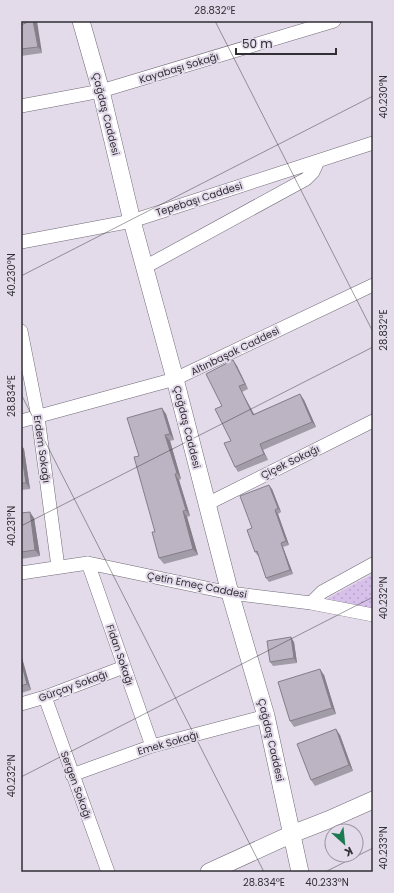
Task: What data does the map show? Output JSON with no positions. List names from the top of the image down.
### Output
{
  "streets": {
    "street": [
      "Kayabaşı Sokağı",
      "Çağdaş Caddesi",
      "Tepebaşı Caddesi",
      "Altınbaşak Caddesi",
      "Erdem Sokağı",
      "Çiçek Sokağı",
      "Çetin Emeç Caddesi",
      "Fidan Sokağı",
      "Gürçay Sokağı",
      "Emek Sokağı",
      "Sergen Sokağı"
    ]
  },
  "crossings": [
    ["Kayabaşı Sokağı", "Çağdaş Caddesi"],
    ["Çağdaş Caddesi", "Tepebaşı Caddesi"],
    ["Çağdaş Caddesi", "Altınbaşak Caddesi"],
    ["Çağdaş Caddesi", "Çiçek Sokağı"],
    ["Çağdaş Caddesi", "Çetin Emeç Caddesi"],
    ["Çağdaş Caddesi", "Emek Sokağı"],
    ["Altınbaşak Caddesi", "Erdem Sokağı"],
    ["Erdem Sokağı", "Çetin Emeç Caddesi"],
    ["Çetin Emeç Caddesi", "Fidan Sokağı"],
    ["Fidan Sokağı", "Gürçay Sokağı"],
    ["Fidan Sokağı", "Emek Sokağı"],
    ["Gürçay Sokağı", "Sergen Sokağı"],
    ["Emek Sokağı", "Sergen Sokağı"]
  ],
  "scale_bar": "50 m",
  "north": "bottom right",
  "coordinates": [
    "28.832°E",
    "40.230°N",
    "28.834°E",
    "40.231°N",
    "40.232°N",
    "40.233°N"
  ]
}
